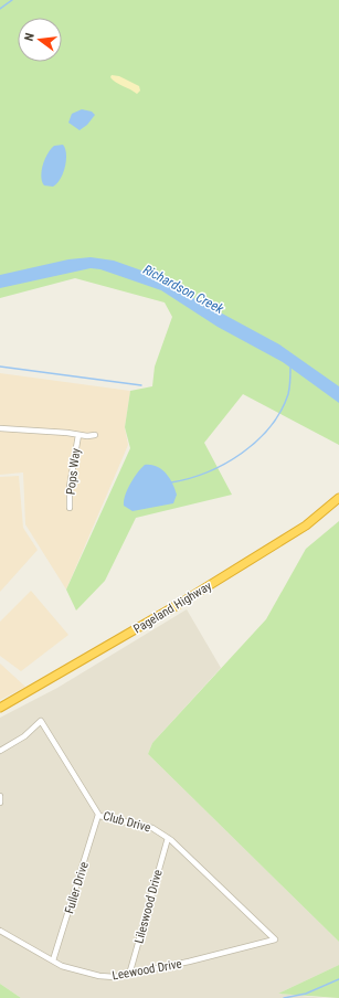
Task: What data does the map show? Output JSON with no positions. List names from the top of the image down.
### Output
{
  "streets": {
    "highway": ["Pageland Highway"],
    "street": [
      "Pops Way",
      "Club Drive",
      "Fuller Drive",
      "Lileswood Drive",
      "Leewood Drive"
    ]
  },
  "crossings": [
    ["Club Drive", "Fuller Drive"],
    ["Club Drive", "Lileswood Drive"],
    ["Club Drive", "Leewood Drive"],
    ["Fuller Drive", "Leewood Drive"],
    ["Lileswood Drive", "Leewood Drive"]
  ],
  "water": ["Richardson Creek"],
  "north": "left"
}
